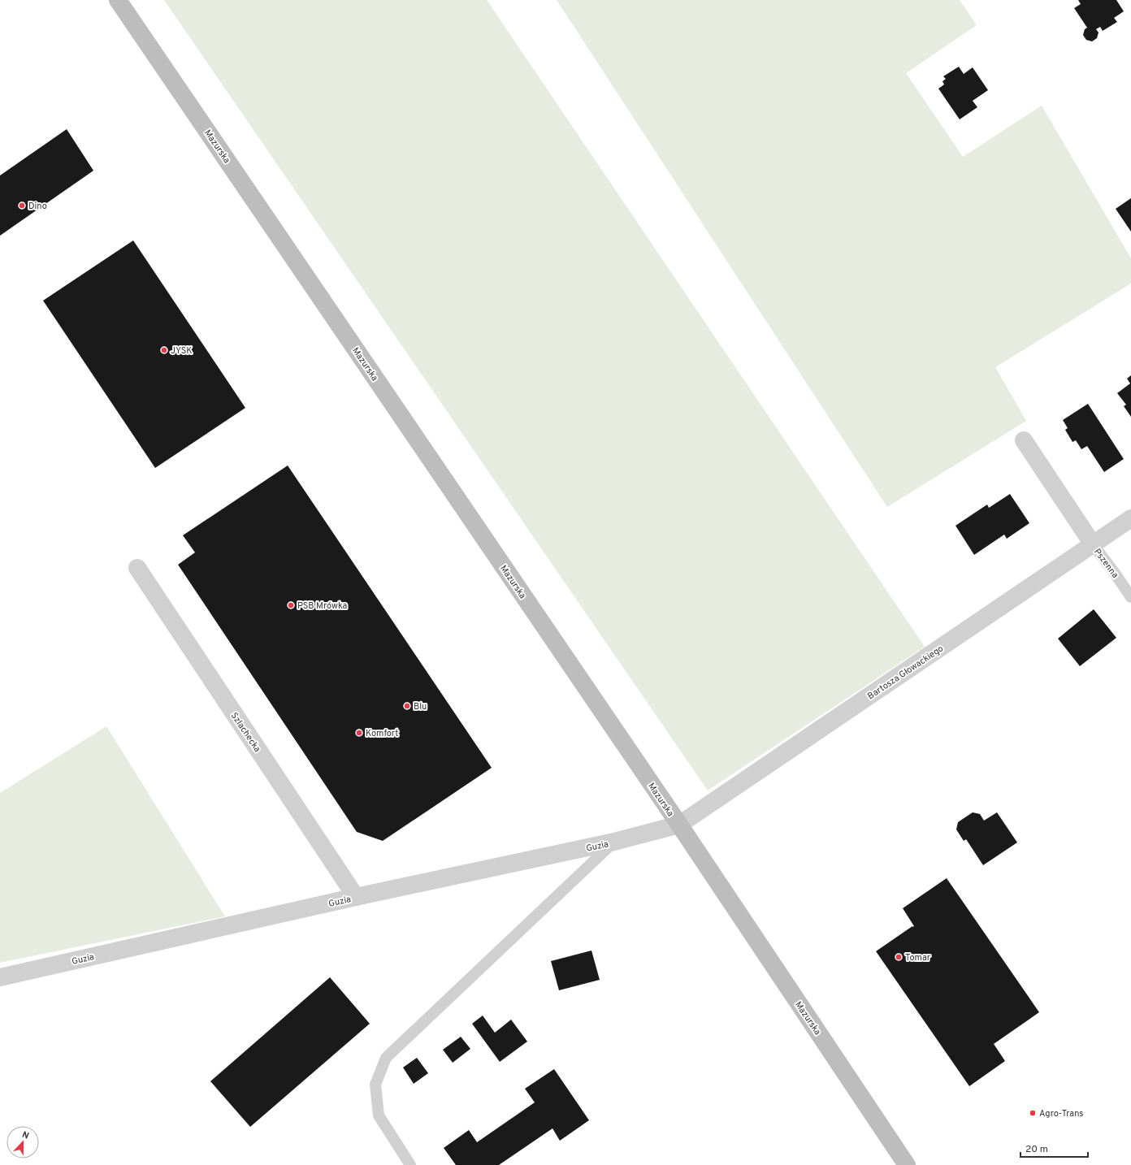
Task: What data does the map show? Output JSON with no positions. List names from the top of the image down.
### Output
{
  "streets": {
    "main road": ["Mazurska"],
    "street": ["Bartosza Głowackiego", "Szlachecka", "Guzia"],
    "lane": ["Pszenna"]
  },
  "crossings": [
    ["Mazurska", "Bartosza Głowackiego"],
    ["Mazurska", "Guzia"],
    ["Pszenna", "Bartosza Głowackiego"],
    ["Bartosza Głowackiego", "Guzia"],
    ["Szlachecka", "Guzia"]
  ],
  "places": [
    "Dino",
    "JYSK",
    "PSB Mrówka",
    "Blu",
    "Komfort",
    "Tomar",
    "Agro-Trans"
  ],
  "scale_bar": "20 m",
  "north": "top"
}
